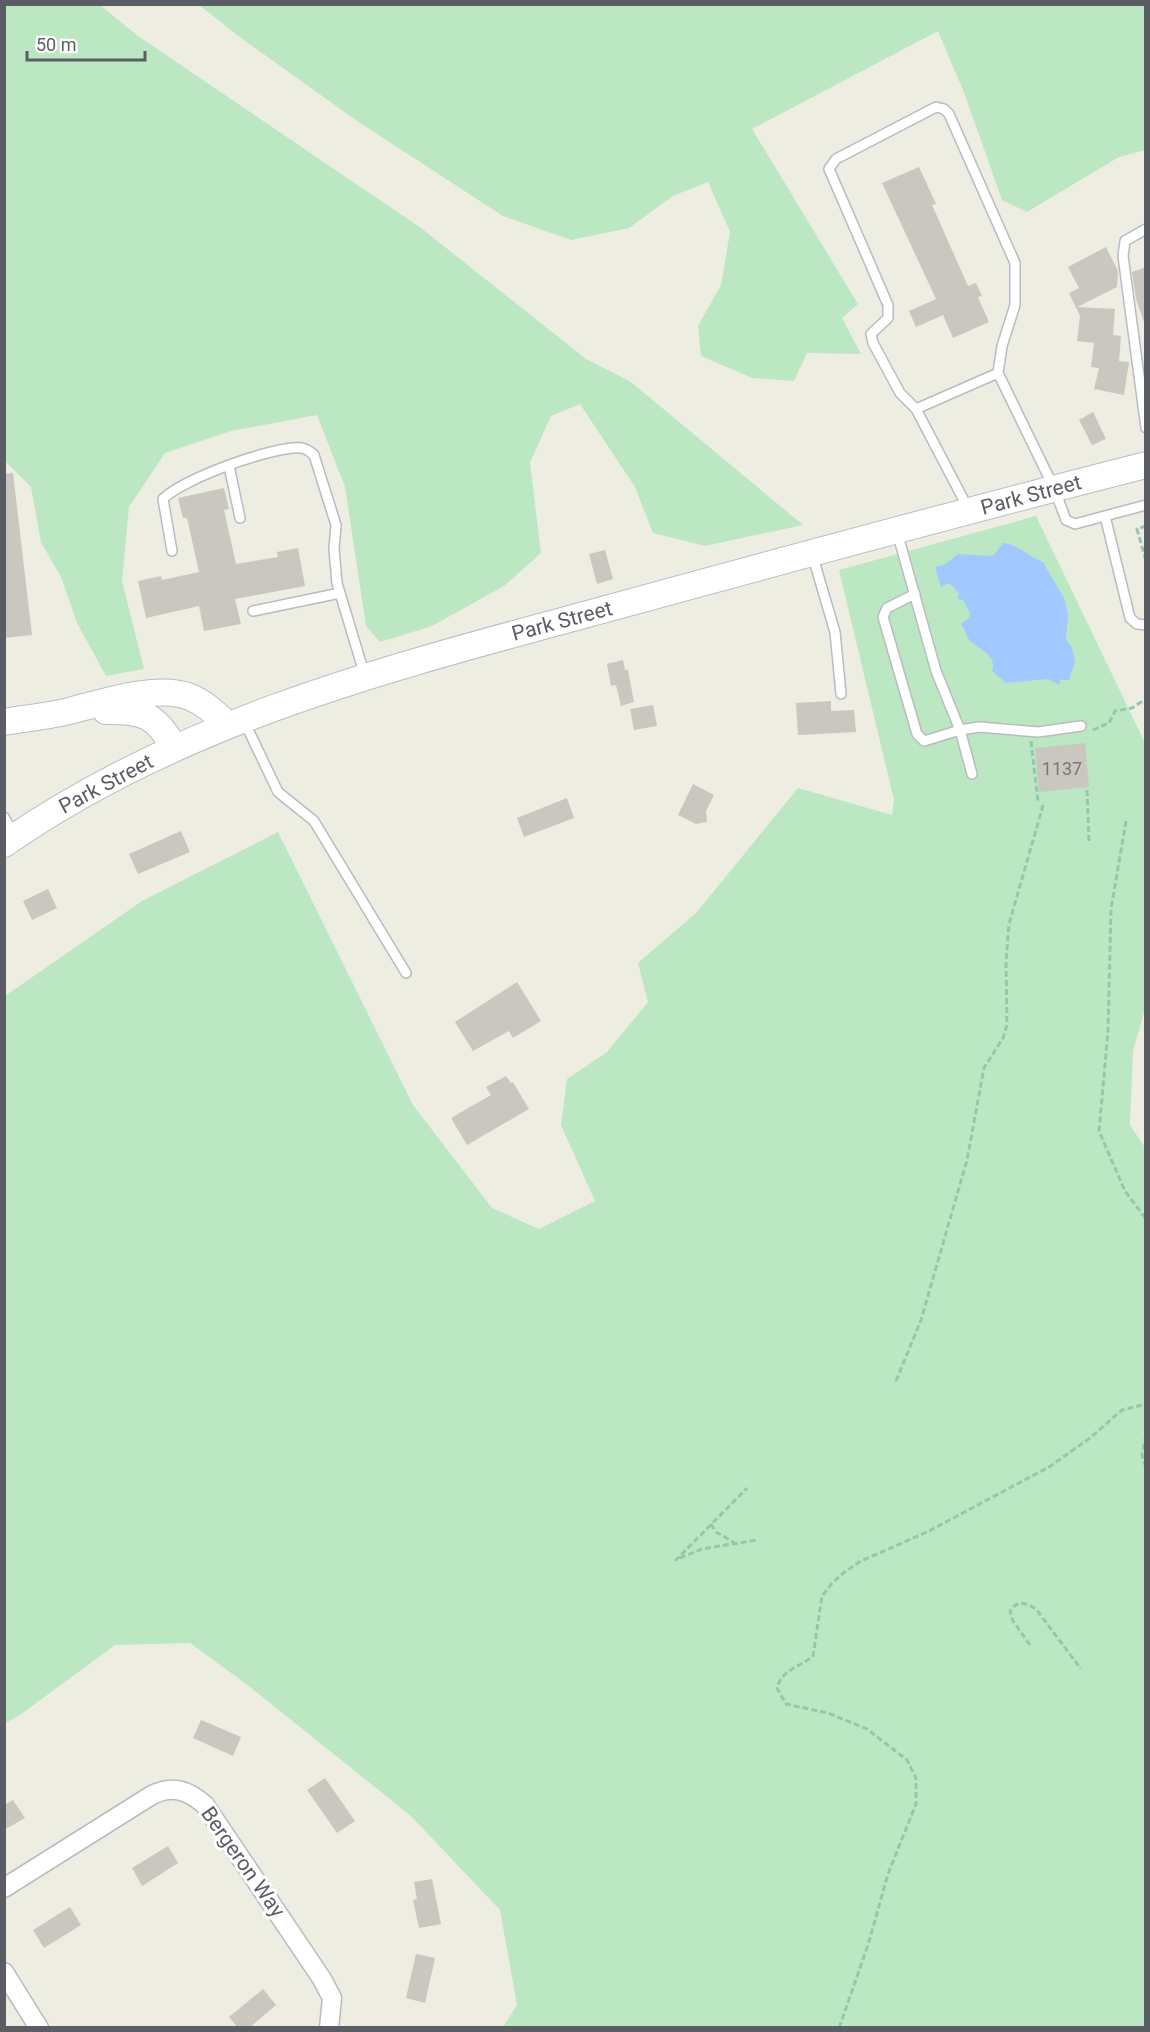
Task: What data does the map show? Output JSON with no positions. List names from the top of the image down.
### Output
{
  "streets": {
    "main road": ["Park Street"],
    "street": ["Bergeron Way"]
  },
  "house_numbers": ["1137"],
  "scale_bar": "50 m"
}
